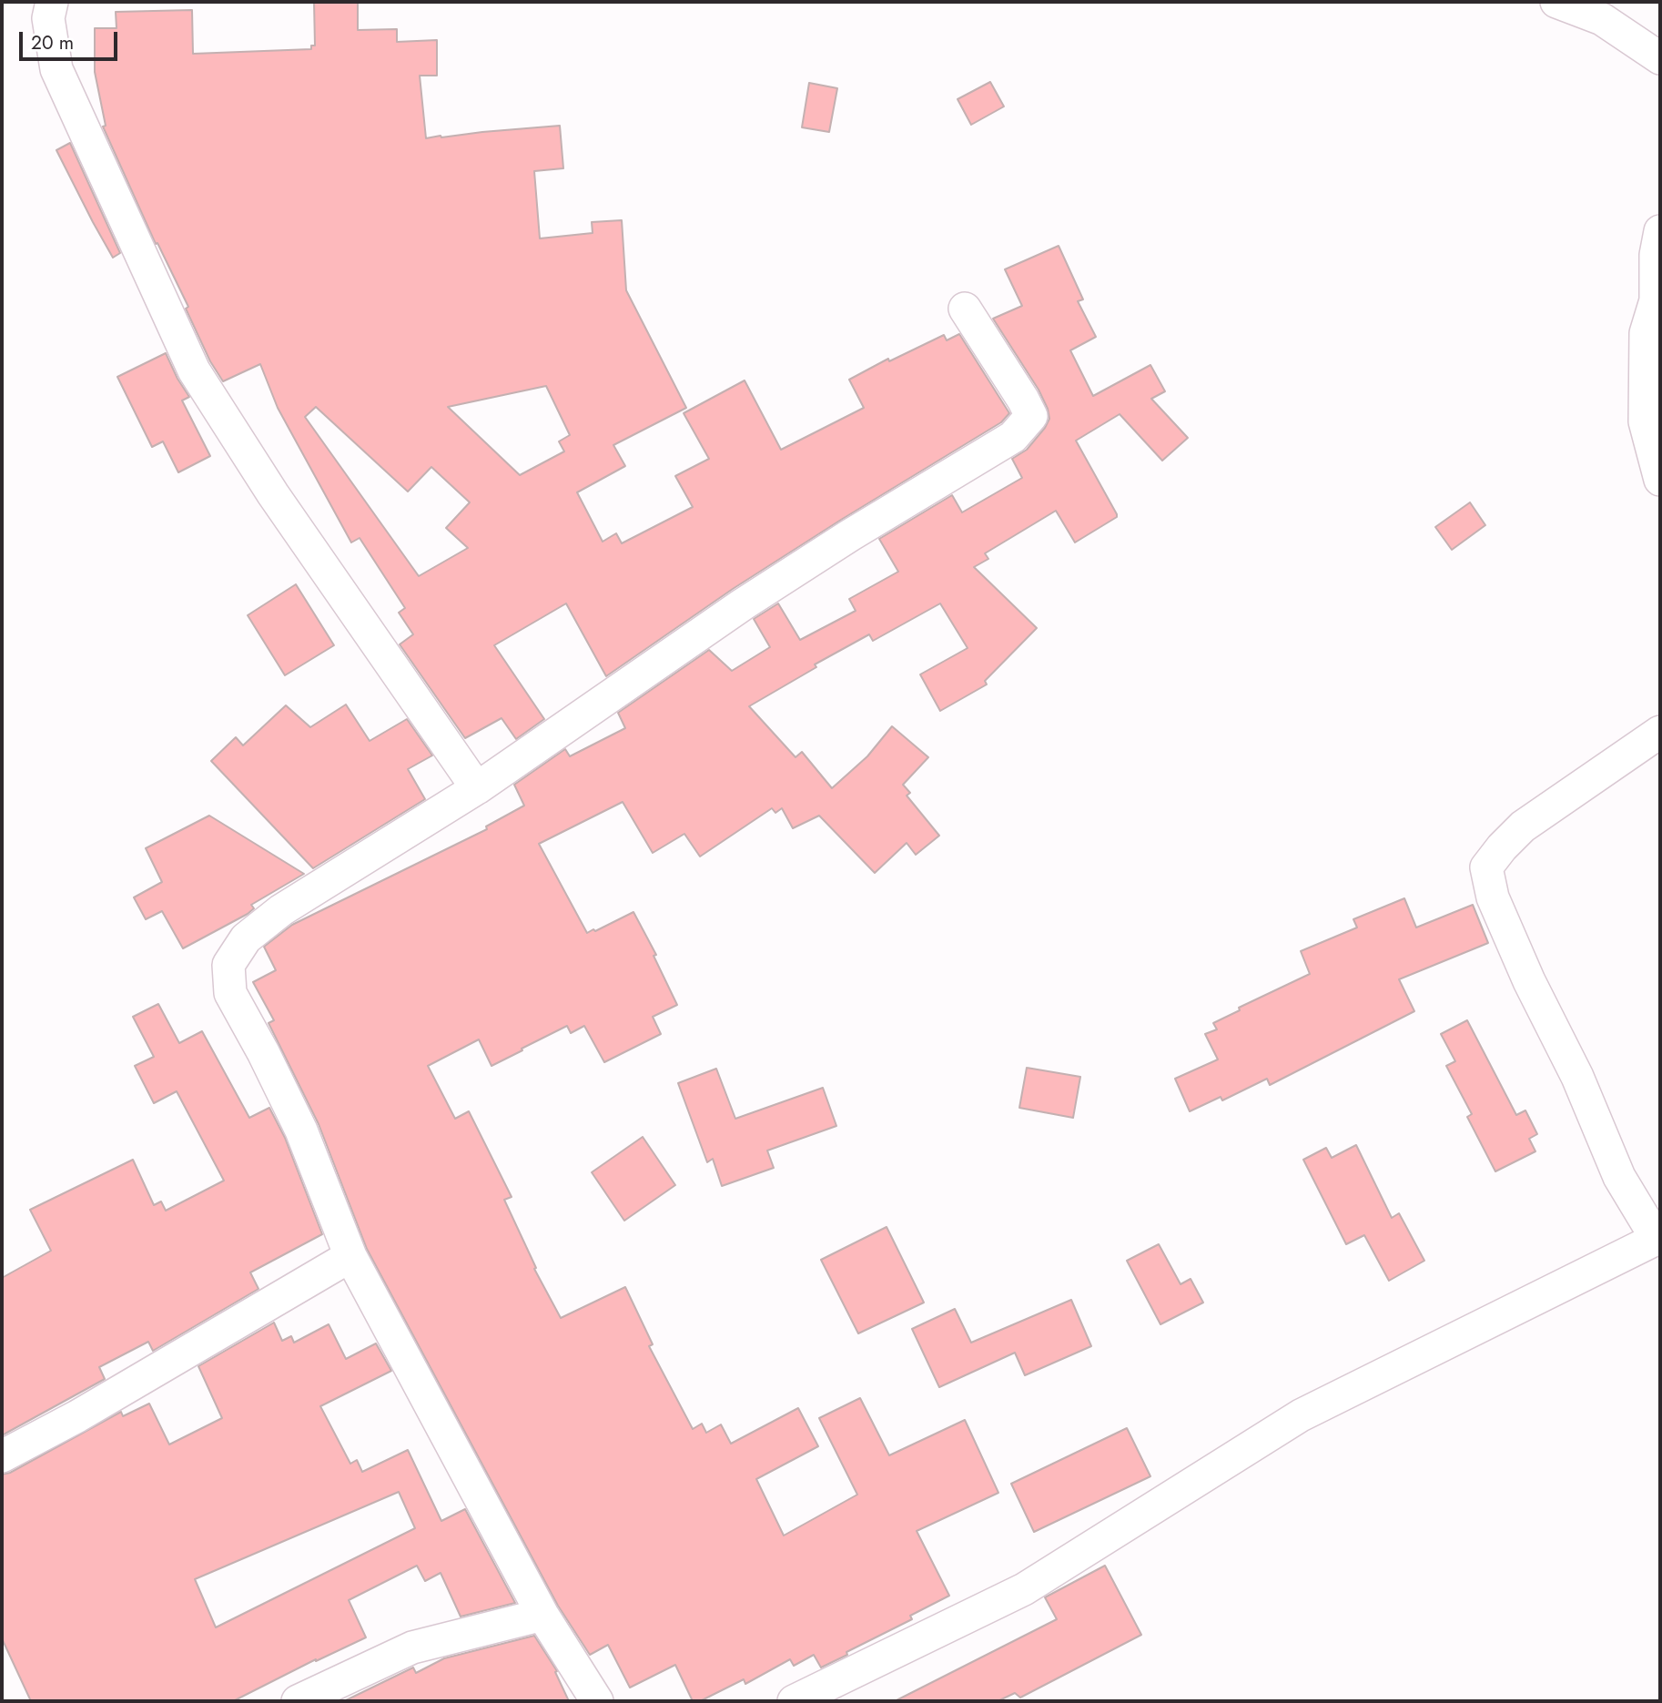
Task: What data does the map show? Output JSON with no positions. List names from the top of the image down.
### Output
{
  "scale_bar": "20 m"
}
